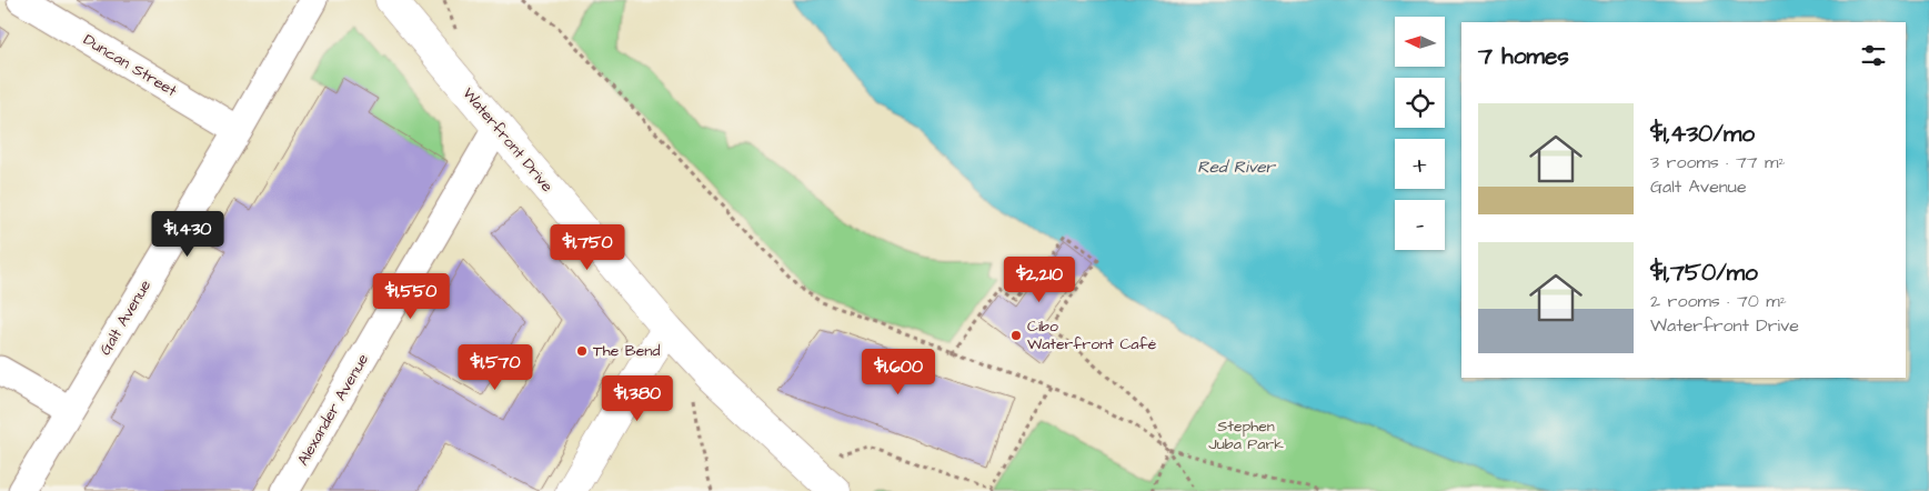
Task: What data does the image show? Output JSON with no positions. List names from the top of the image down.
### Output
{
  "streets": {
    "street": [
      "Duncan Street",
      "Waterfront Drive",
      "Galt Avenue",
      "Alexander Avenue"
    ]
  },
  "crossings": [
    ["Duncan Street", "Galt Avenue"],
    ["Waterfront Drive", "Alexander Avenue"]
  ],
  "water": ["Red River"],
  "parks": ["Stephen Juba Park"],
  "places": ["Cibo Waterfront Café", "The Bend"],
  "north": "left",
  "page": {
    "map_buttons": ["+", "−"],
    "heading": "7 homes",
    "list": [
      {
        "name": "$1,430/mo",
        "note": "3 rooms · 77 m² · Galt Avenue"
      },
      {
        "name": "$1,750/mo",
        "note": "2 rooms · 70 m² · Waterfront Drive"
      }
    ],
    "price": [
      "$1,430",
      "$1,750",
      "$2,210",
      "$1,550",
      "$1,570",
      "$1,600",
      "$1,380"
    ]
  }
}
